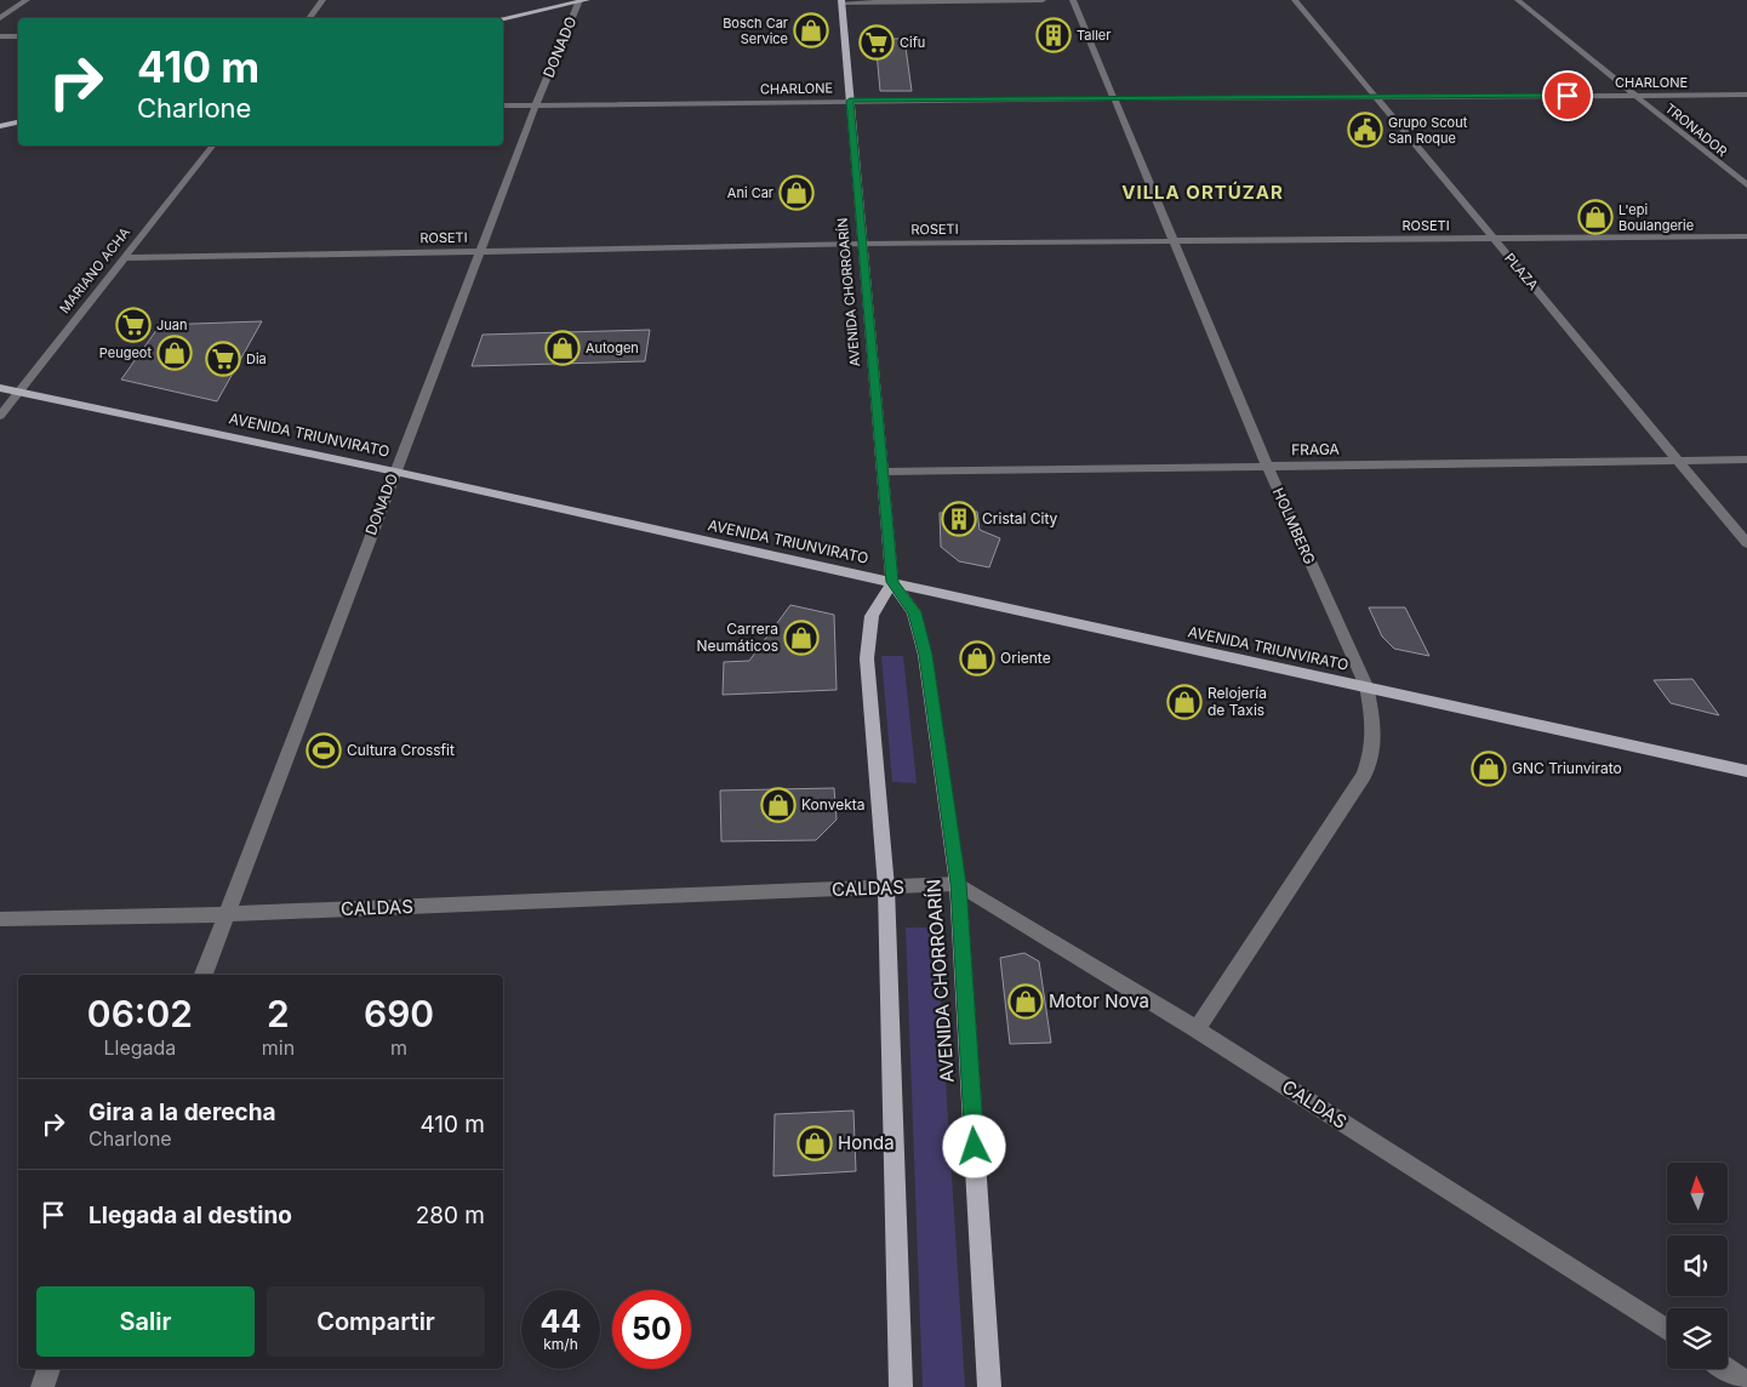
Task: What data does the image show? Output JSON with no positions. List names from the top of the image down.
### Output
{
  "streets": {
    "main road": ["AVENIDA CHORROARÍN", "AVENIDA TRIUNVIRATO"],
    "street": [
      "DONADO",
      "CHARLONE",
      "TRONADOR",
      "ROSETI",
      "MARIANO ACHA",
      "PLAZA",
      "FRAGA",
      "HOLMBERG",
      "CALDAS"
    ]
  },
  "crossings": [
    ["DONADO", "CHARLONE"],
    ["DONADO", "ROSETI"],
    ["DONADO", "AVENIDA TRIUNVIRATO"],
    ["DONADO", "CALDAS"],
    ["CHARLONE", "TRONADOR"],
    ["CHARLONE", "PLAZA"],
    ["CHARLONE", "AVENIDA CHORROARÍN"],
    ["CHARLONE", "HOLMBERG"],
    ["ROSETI", "MARIANO ACHA"],
    ["ROSETI", "PLAZA"],
    ["ROSETI", "AVENIDA CHORROARÍN"],
    ["ROSETI", "HOLMBERG"],
    ["MARIANO ACHA", "AVENIDA TRIUNVIRATO"],
    ["PLAZA", "FRAGA"],
    ["AVENIDA CHORROARÍN", "AVENIDA TRIUNVIRATO"],
    ["AVENIDA CHORROARÍN", "FRAGA"],
    ["AVENIDA CHORROARÍN", "CALDAS"],
    ["AVENIDA TRIUNVIRATO", "HOLMBERG"],
    ["FRAGA", "HOLMBERG"],
    ["HOLMBERG", "CALDAS"]
  ],
  "districts": ["VILLA ORTÚZAR"],
  "places": {
    "shop": [
      "Bosch Car Service",
      "Ani Car",
      "L'epi Boulangerie",
      "Autogen",
      "Peugeot",
      "Carrera Neumáticos",
      "Oriente",
      "Relojería de Taxis",
      "GNC Triunvirato",
      "Konvekta",
      "Motor Nova",
      "Honda"
    ],
    "building": ["Taller", "Cristal City"],
    "supermarket": ["Cifu", "Juan", "Dia"],
    "public building": ["Grupo Scout San Roque"],
    "sports": ["Cultura Crossfit"]
  },
  "north": "top",
  "page": {
    "turn": ["410 m", "Charlone"],
    "eta": [
      "06:02",
      "Llegada",
      "2",
      "min",
      "690",
      "m"
    ],
    "list": [
      {
        "name": "Gira a la derecha",
        "note": "Charlone",
        "value": "410 m"
      },
      {
        "name": "Llegada al destino",
        "value": "280 m"
      }
    ],
    "buttons": ["Salir", "Compartir"],
    "speed": "44 km/h",
    "limit": "50"
  }
}
